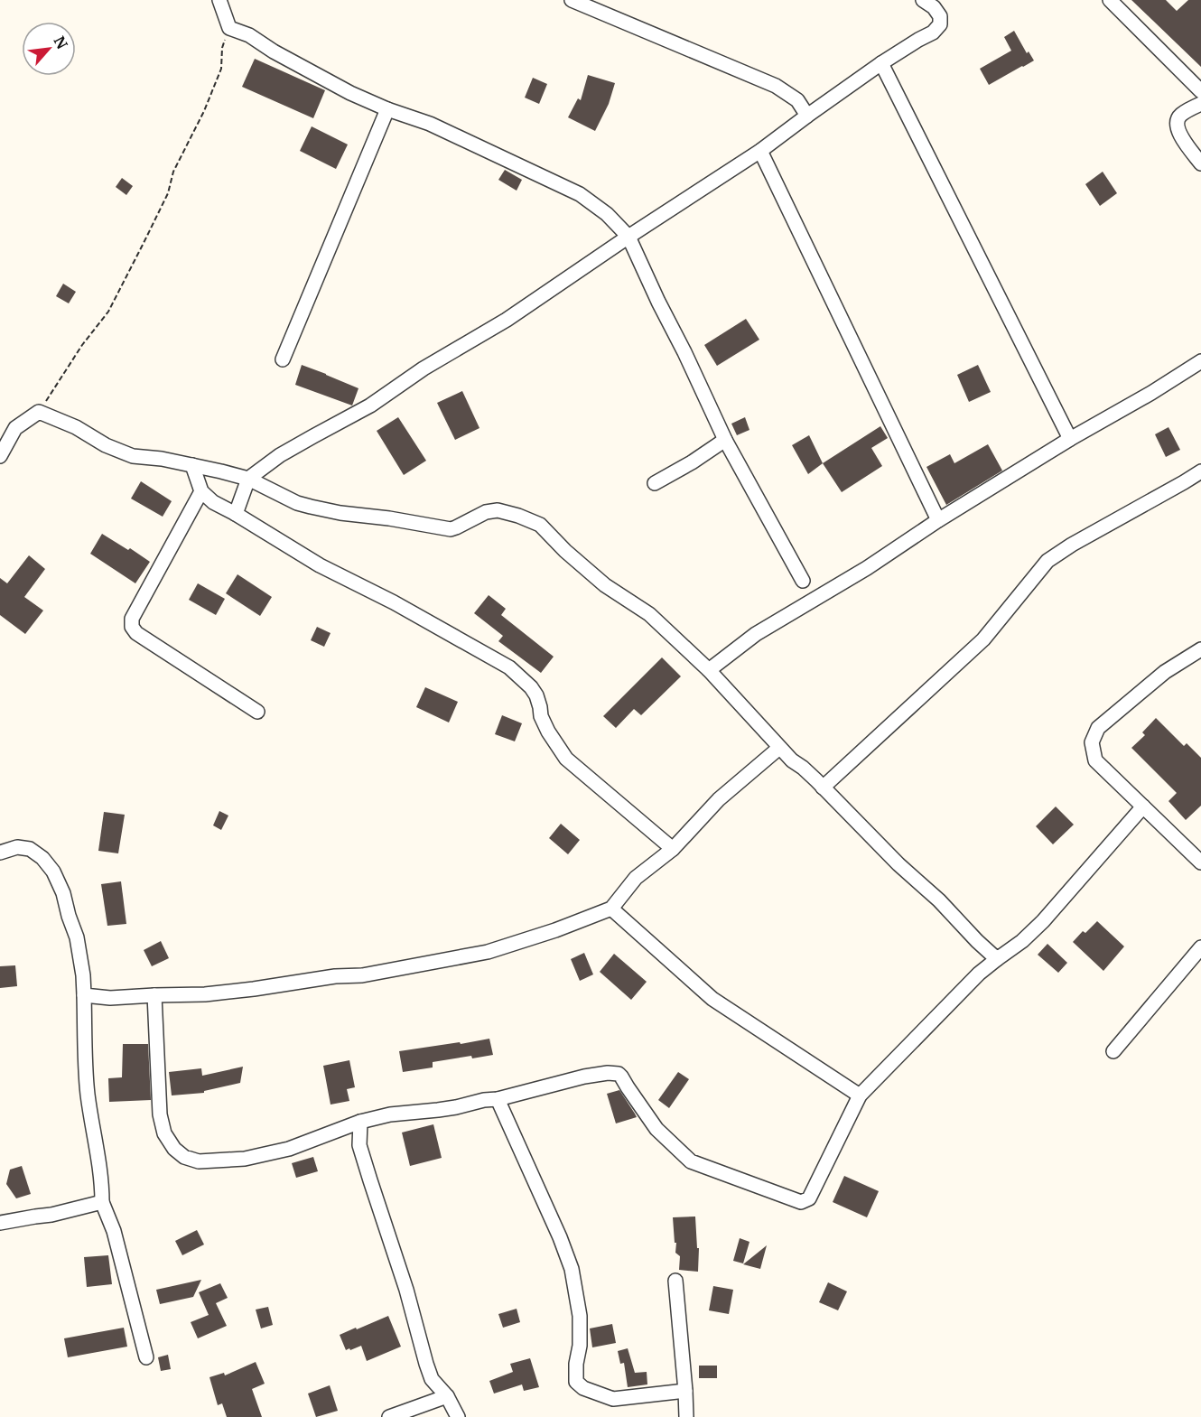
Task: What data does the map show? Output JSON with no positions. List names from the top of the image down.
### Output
{
  "north": "top right"
}
